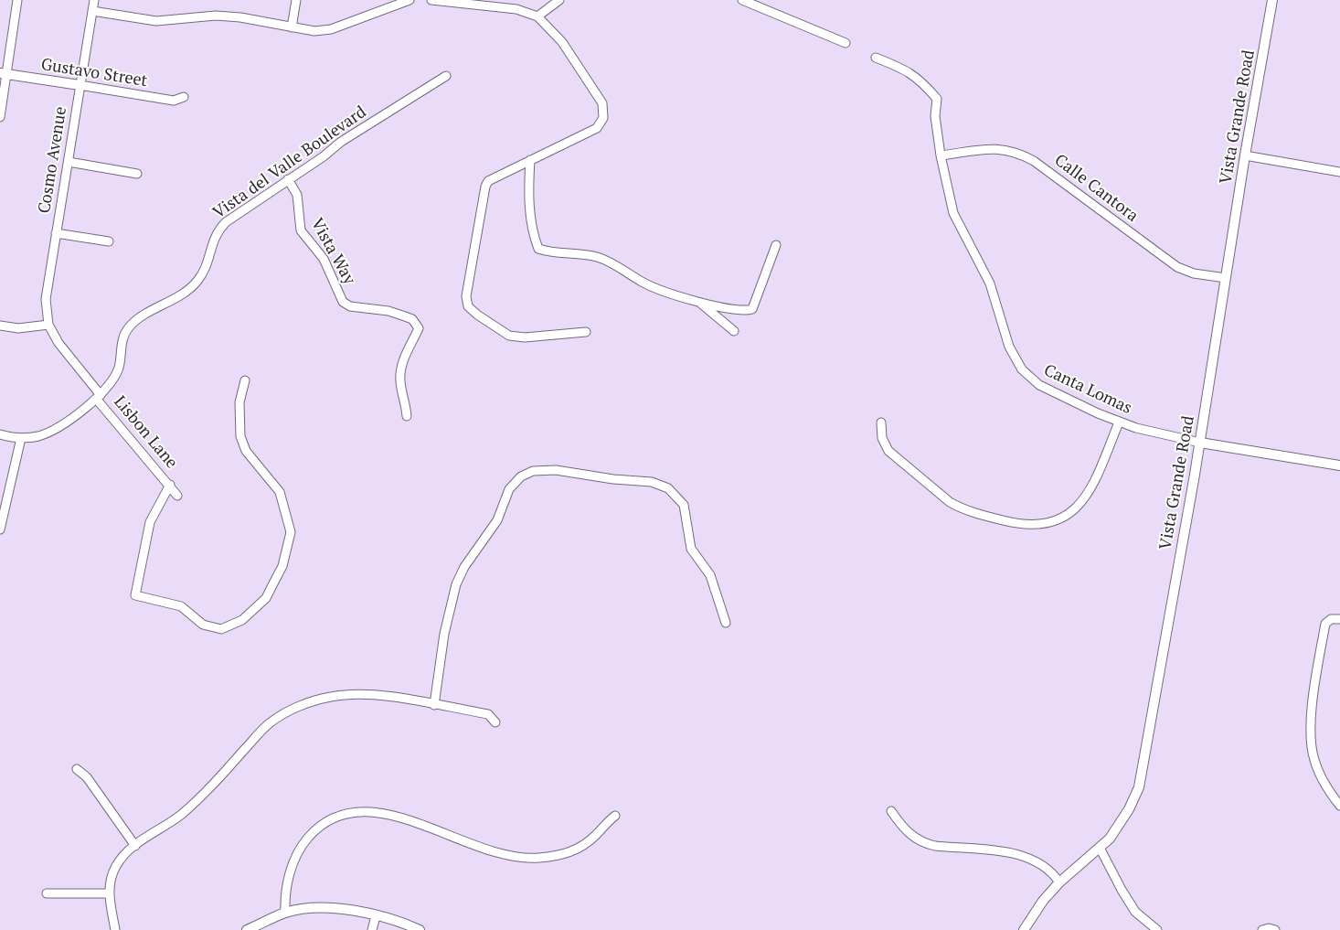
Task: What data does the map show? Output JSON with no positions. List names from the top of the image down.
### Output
{
  "streets": {
    "street": [
      "Gustavo Street",
      "Vista Grande Road",
      "Cosmo Avenue",
      "Vista del Valle Boulevard",
      "Calle Cantora",
      "Vista Way",
      "Canta Lomas",
      "Lisbon Lane"
    ]
  },
  "crossings": [
    ["Gustavo Street", "Cosmo Avenue"],
    ["Vista Grande Road", "Calle Cantora"],
    ["Vista Grande Road", "Canta Lomas"],
    ["Cosmo Avenue", "Lisbon Lane"],
    ["Vista del Valle Boulevard", "Vista Way"],
    ["Vista del Valle Boulevard", "Lisbon Lane"],
    ["Calle Cantora", "Canta Lomas"]
  ]
}
